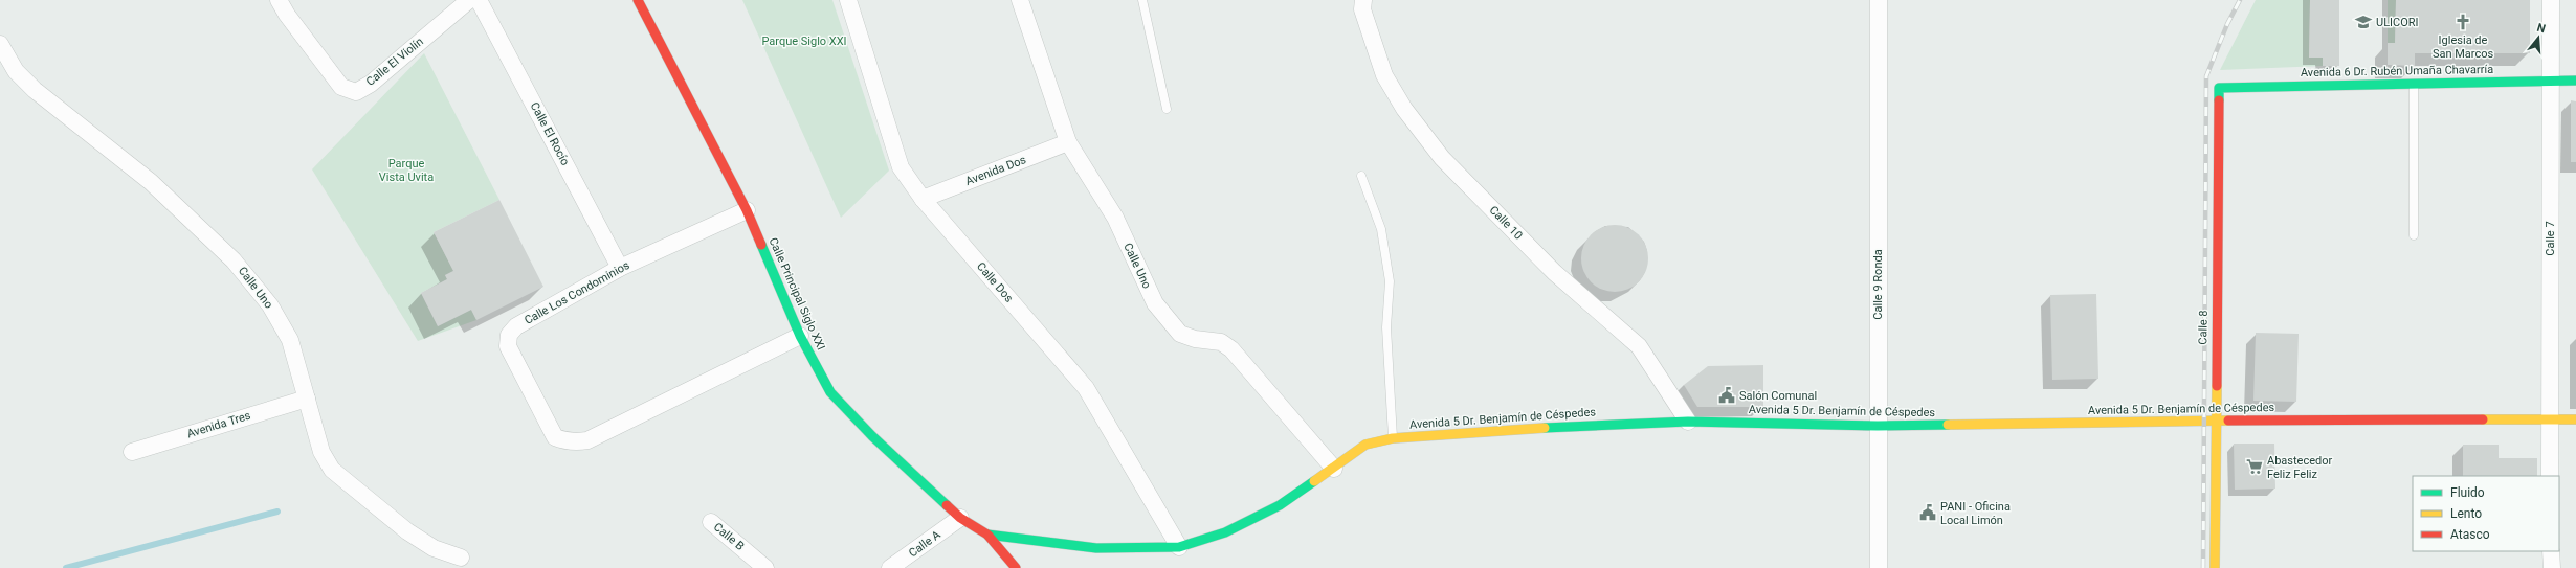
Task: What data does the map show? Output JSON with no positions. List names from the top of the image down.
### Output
{
  "streets": {
    "street": [
      "Calle El Violín",
      "Avenida 6 Dr. Rubén Umaña Chavarría",
      "Calle El Rocío",
      "Avenida Dos",
      "Calle 10",
      "Calle 7",
      "Calle Uno",
      "Calle Dos",
      "Calle 9 Ronda",
      "Calle Los Condominios",
      "Calle Principal Siglo XXI",
      "Calle 8",
      "Avenida 5 Dr. Benjamín de Céspedes",
      "Avenida Tres",
      "Calle B",
      "Calle A"
    ]
  },
  "crossings": [
    ["Avenida 6 Dr. Rubén Umaña Chavarría", "Calle 7"],
    ["Avenida 6 Dr. Rubén Umaña Chavarría", "Calle 8"],
    ["Calle El Rocío", "Calle Los Condominios"],
    ["Avenida Dos", "Calle Uno"],
    ["Avenida Dos", "Calle Dos"],
    ["Calle 10", "Avenida 5 Dr. Benjamín de Céspedes"],
    ["Calle 7", "Avenida 5 Dr. Benjamín de Céspedes"],
    ["Calle Uno", "Avenida 5 Dr. Benjamín de Céspedes"],
    ["Calle Uno", "Avenida Tres"],
    ["Calle Dos", "Avenida 5 Dr. Benjamín de Céspedes"],
    ["Calle 9 Ronda", "Avenida 5 Dr. Benjamín de Céspedes"],
    ["Calle Los Condominios", "Calle Principal Siglo XXI"],
    ["Calle Principal Siglo XXI", "Avenida 5 Dr. Benjamín de Céspedes"],
    ["Calle Principal Siglo XXI", "Calle A"],
    ["Calle 8", "Avenida 5 Dr. Benjamín de Céspedes"]
  ],
  "parks": ["Parque Siglo XXI", "Parque Vista Uvita"],
  "places": {
    "school or university": ["ULICORI"],
    "church": ["Iglesia de San Marcos"],
    "public building": ["Salón Comunal", "PANI - Oficina Local Limón"],
    "supermarket": ["Abastecedor Feliz Feliz"]
  },
  "legend": ["Fluido", "Lento", "Atasco"],
  "north": "top"
}
